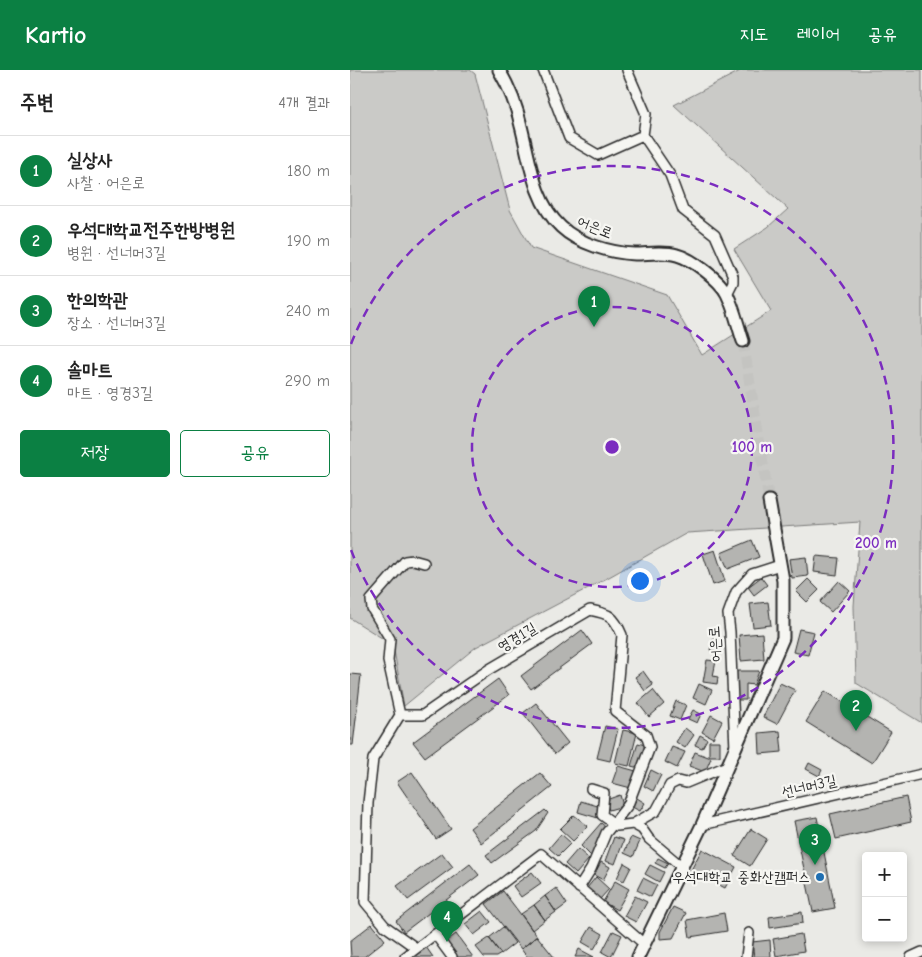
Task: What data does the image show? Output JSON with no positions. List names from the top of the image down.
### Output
{
  "streets": {
    "street": ["어은로", "영경1길", "선너머3길"]
  },
  "crossings": [
    ["어은로", "선너머3길"]
  ],
  "places": ["우석대학교 중화산캠퍼스"],
  "page": {
    "header": "Kartio",
    "nav": ["지도", "레이어", "공유"],
    "heading": ["주변", "4개 결과"],
    "list": [
      {
        "mark": "1",
        "name": "실상사",
        "note": "사찰 · 어은로",
        "value": "180 m"
      },
      {
        "mark": "2",
        "name": "우석대학교전주한방병원",
        "note": "병원 · 선너머3길",
        "value": "190 m"
      },
      {
        "mark": "3",
        "name": "한의학관",
        "note": "장소 · 선너머3길",
        "value": "240 m"
      },
      {
        "mark": "4",
        "name": "솔마트",
        "note": "마트 · 영경3길",
        "value": "290 m"
      }
    ],
    "pins": [
      "1",
      "2",
      "3",
      "4"
    ],
    "buttons": ["저장", "공유"],
    "map_buttons": ["+", "−"]
  },
  "rings": ["100 m", "200 m"]
}
